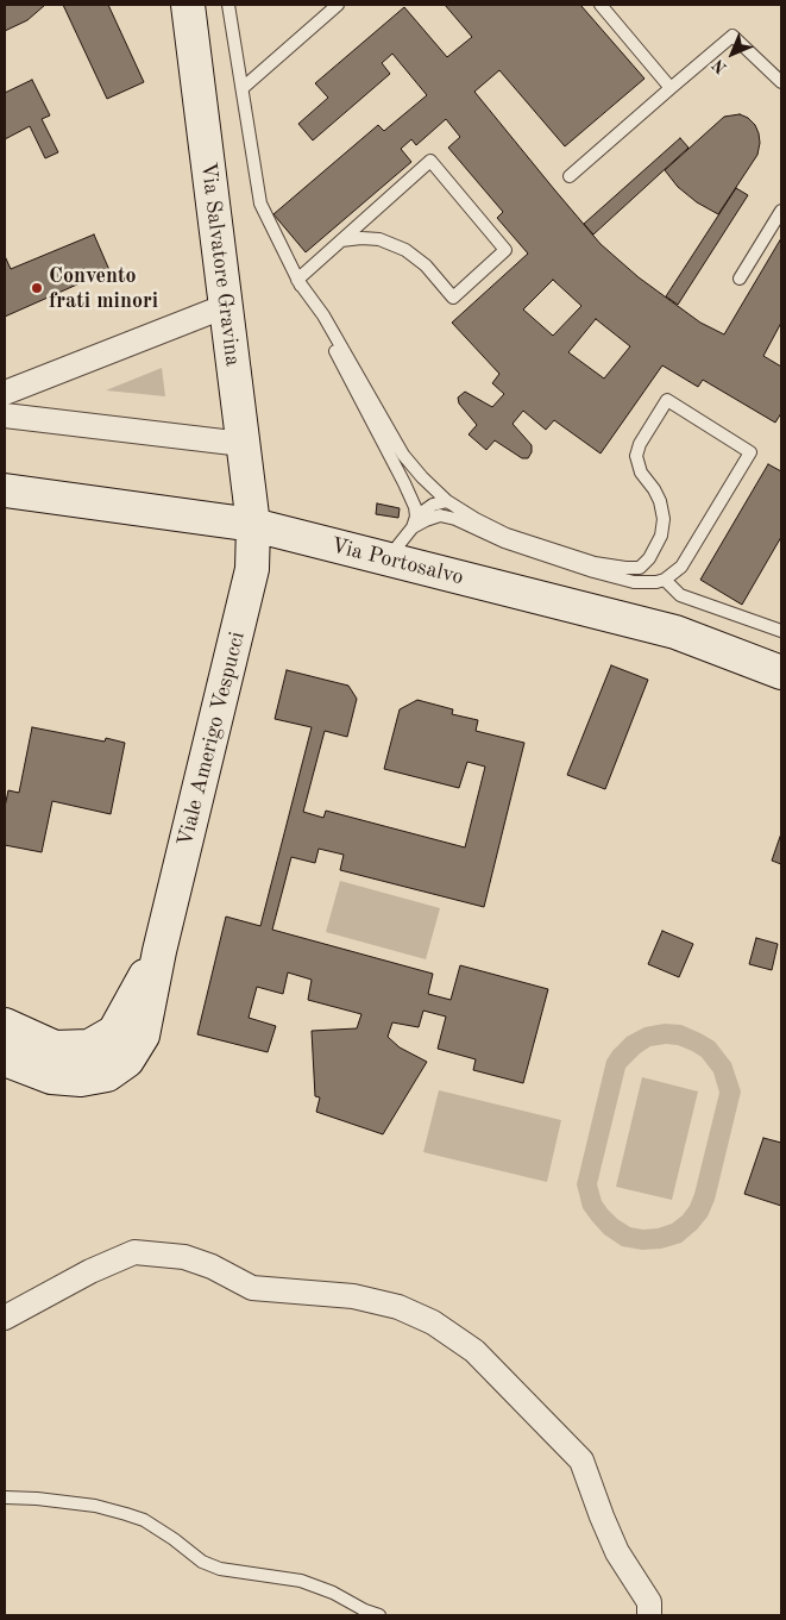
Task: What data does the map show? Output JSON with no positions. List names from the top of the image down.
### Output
{
  "streets": {
    "main road": ["Via Salvatore Gravina", "Via Portosalvo", "Viale Amerigo Vespucci"]
  },
  "crossings": [
    ["Via Salvatore Gravina", "Via Portosalvo"],
    ["Via Salvatore Gravina", "Viale Amerigo Vespucci"],
    ["Via Portosalvo", "Viale Amerigo Vespucci"]
  ],
  "places": ["Convento frati minori"],
  "north": "bottom left"
}
